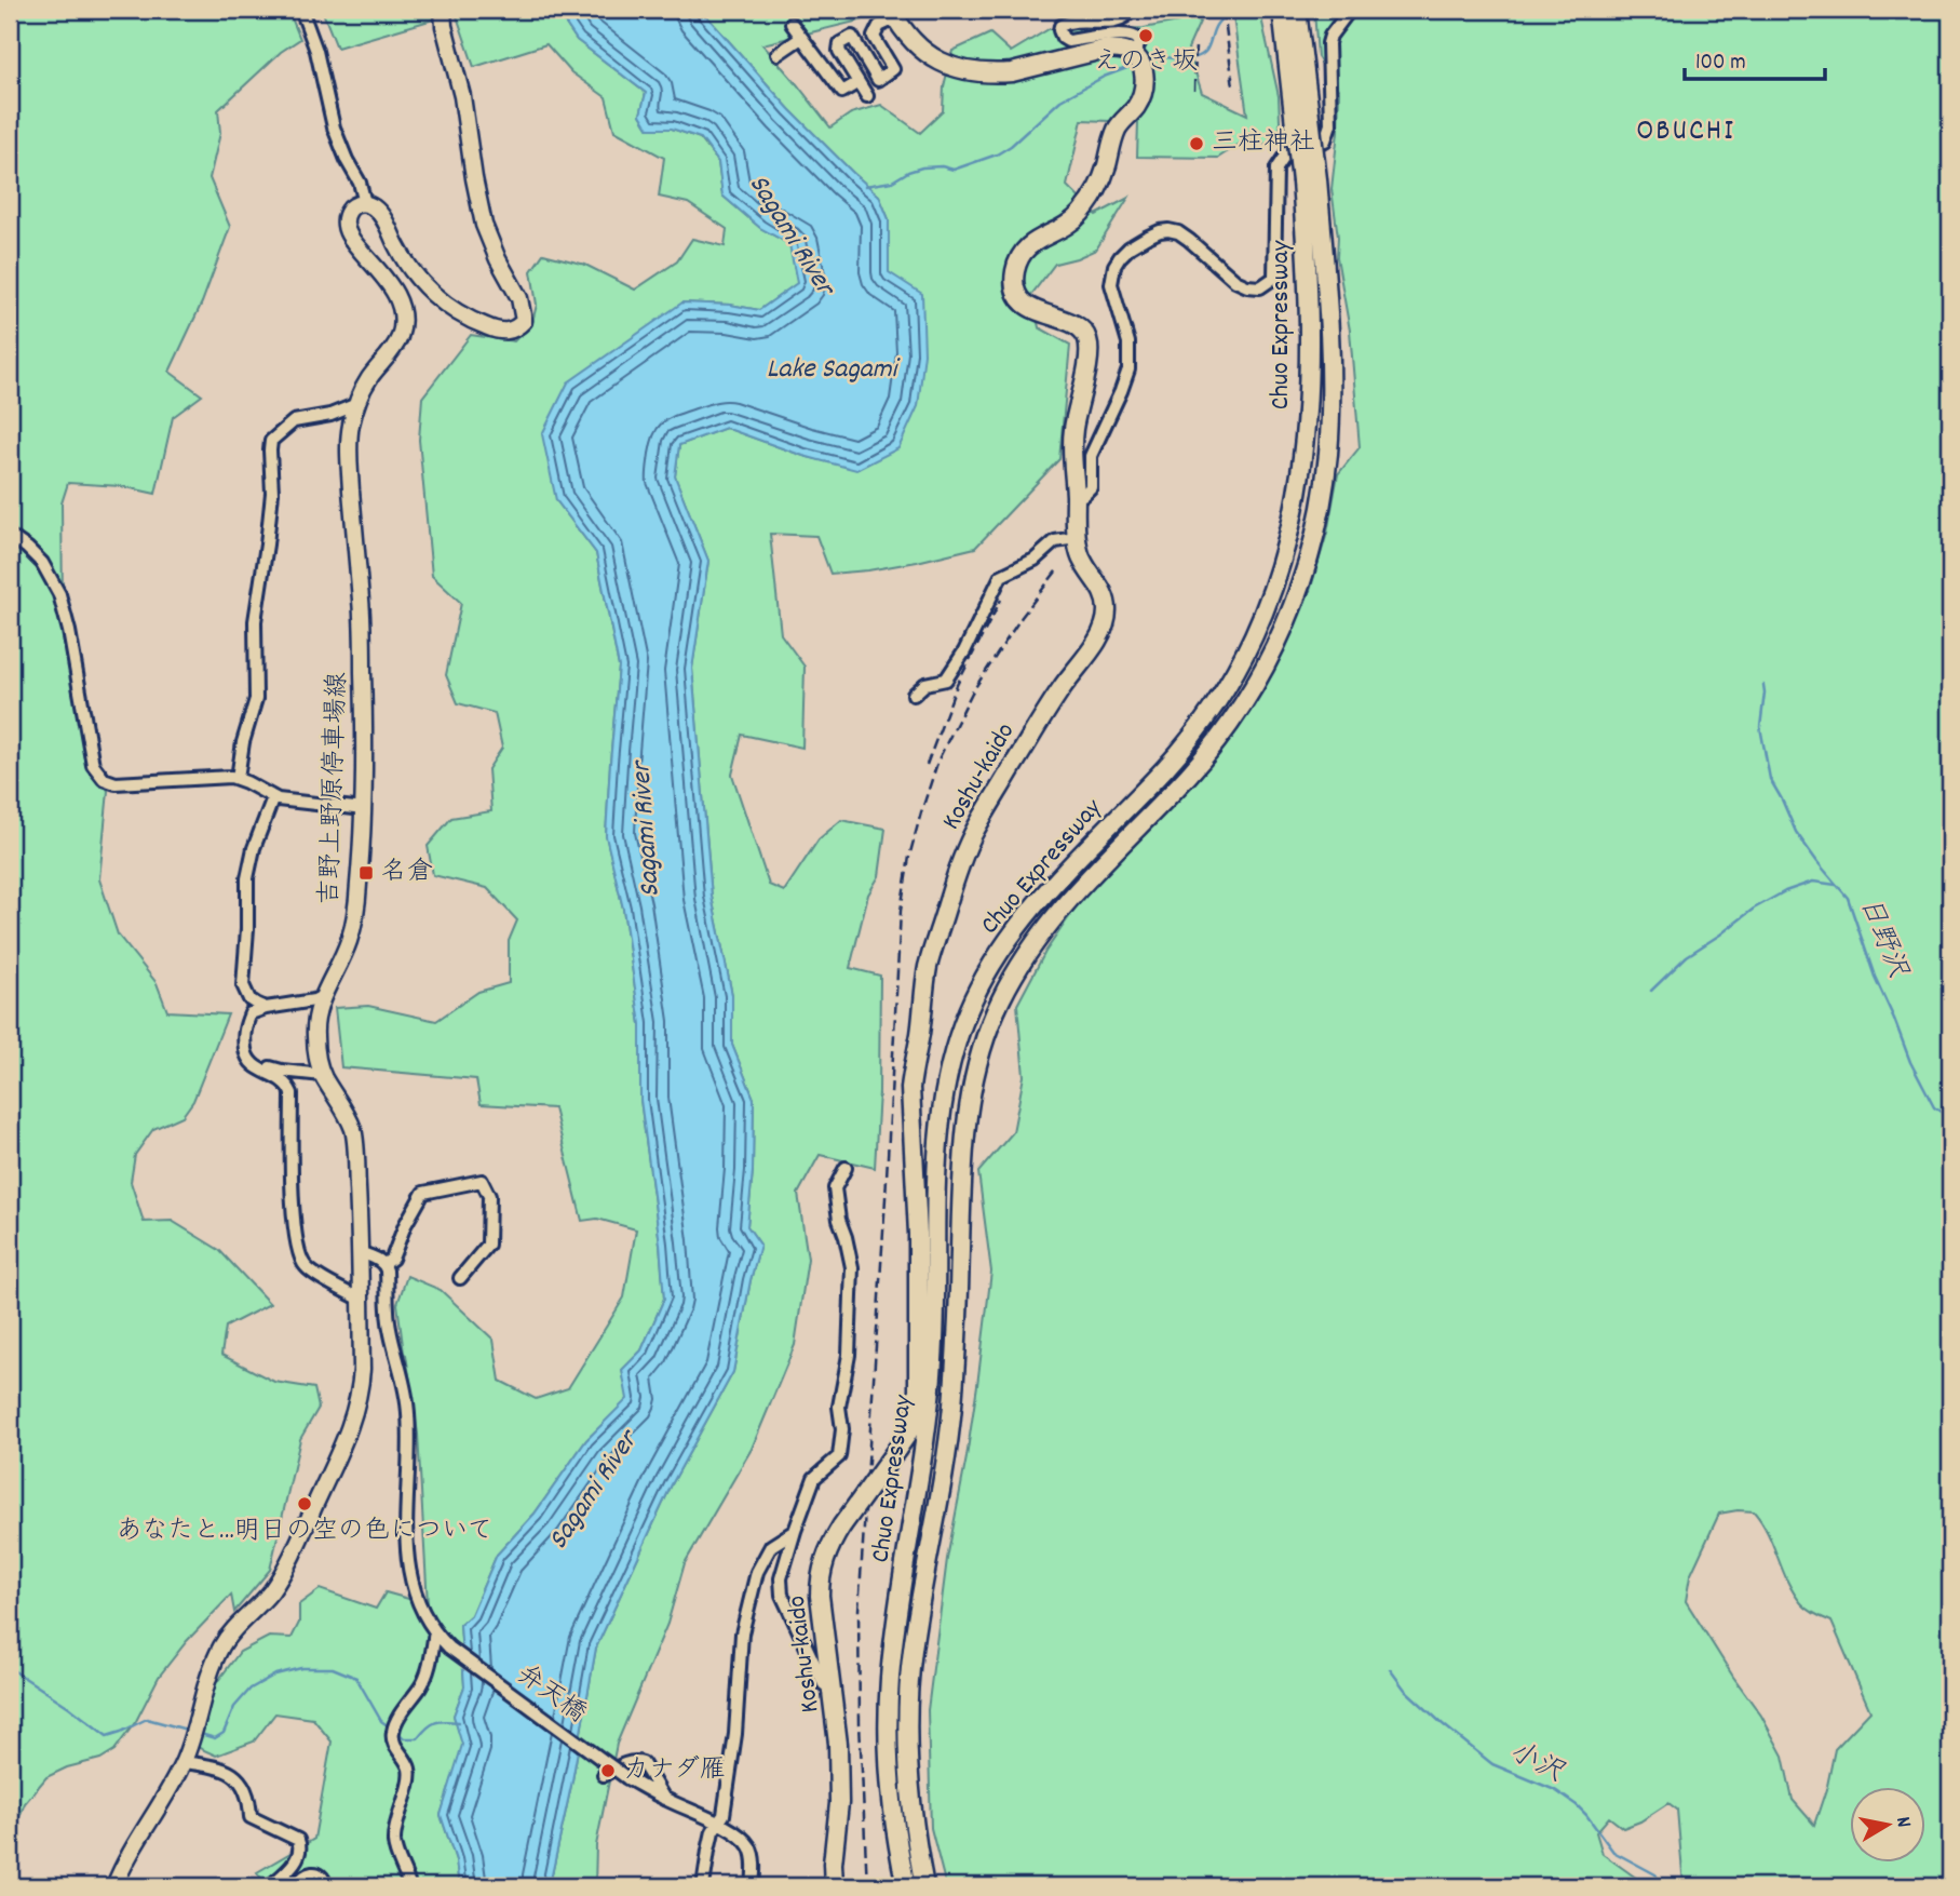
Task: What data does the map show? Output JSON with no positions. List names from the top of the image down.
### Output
{
  "streets": {
    "highway": ["Chuo Expressway", "Koshu-kaido"],
    "main road": ["吉野上野原停車場線"],
    "street": ["弁天橋"]
  },
  "districts": ["OBUCHI"],
  "water": [
    "Sagami River",
    "Lake Sagami",
    "日野沢",
    "小沢"
  ],
  "places": {
    "other": [
      "えのき坂",
      "三柱神社",
      "あなたと…明日の空の色について",
      "カナダ雁"
    ],
    "transit": ["名倉"]
  },
  "scale_bar": "100 m",
  "north": "right"
}
